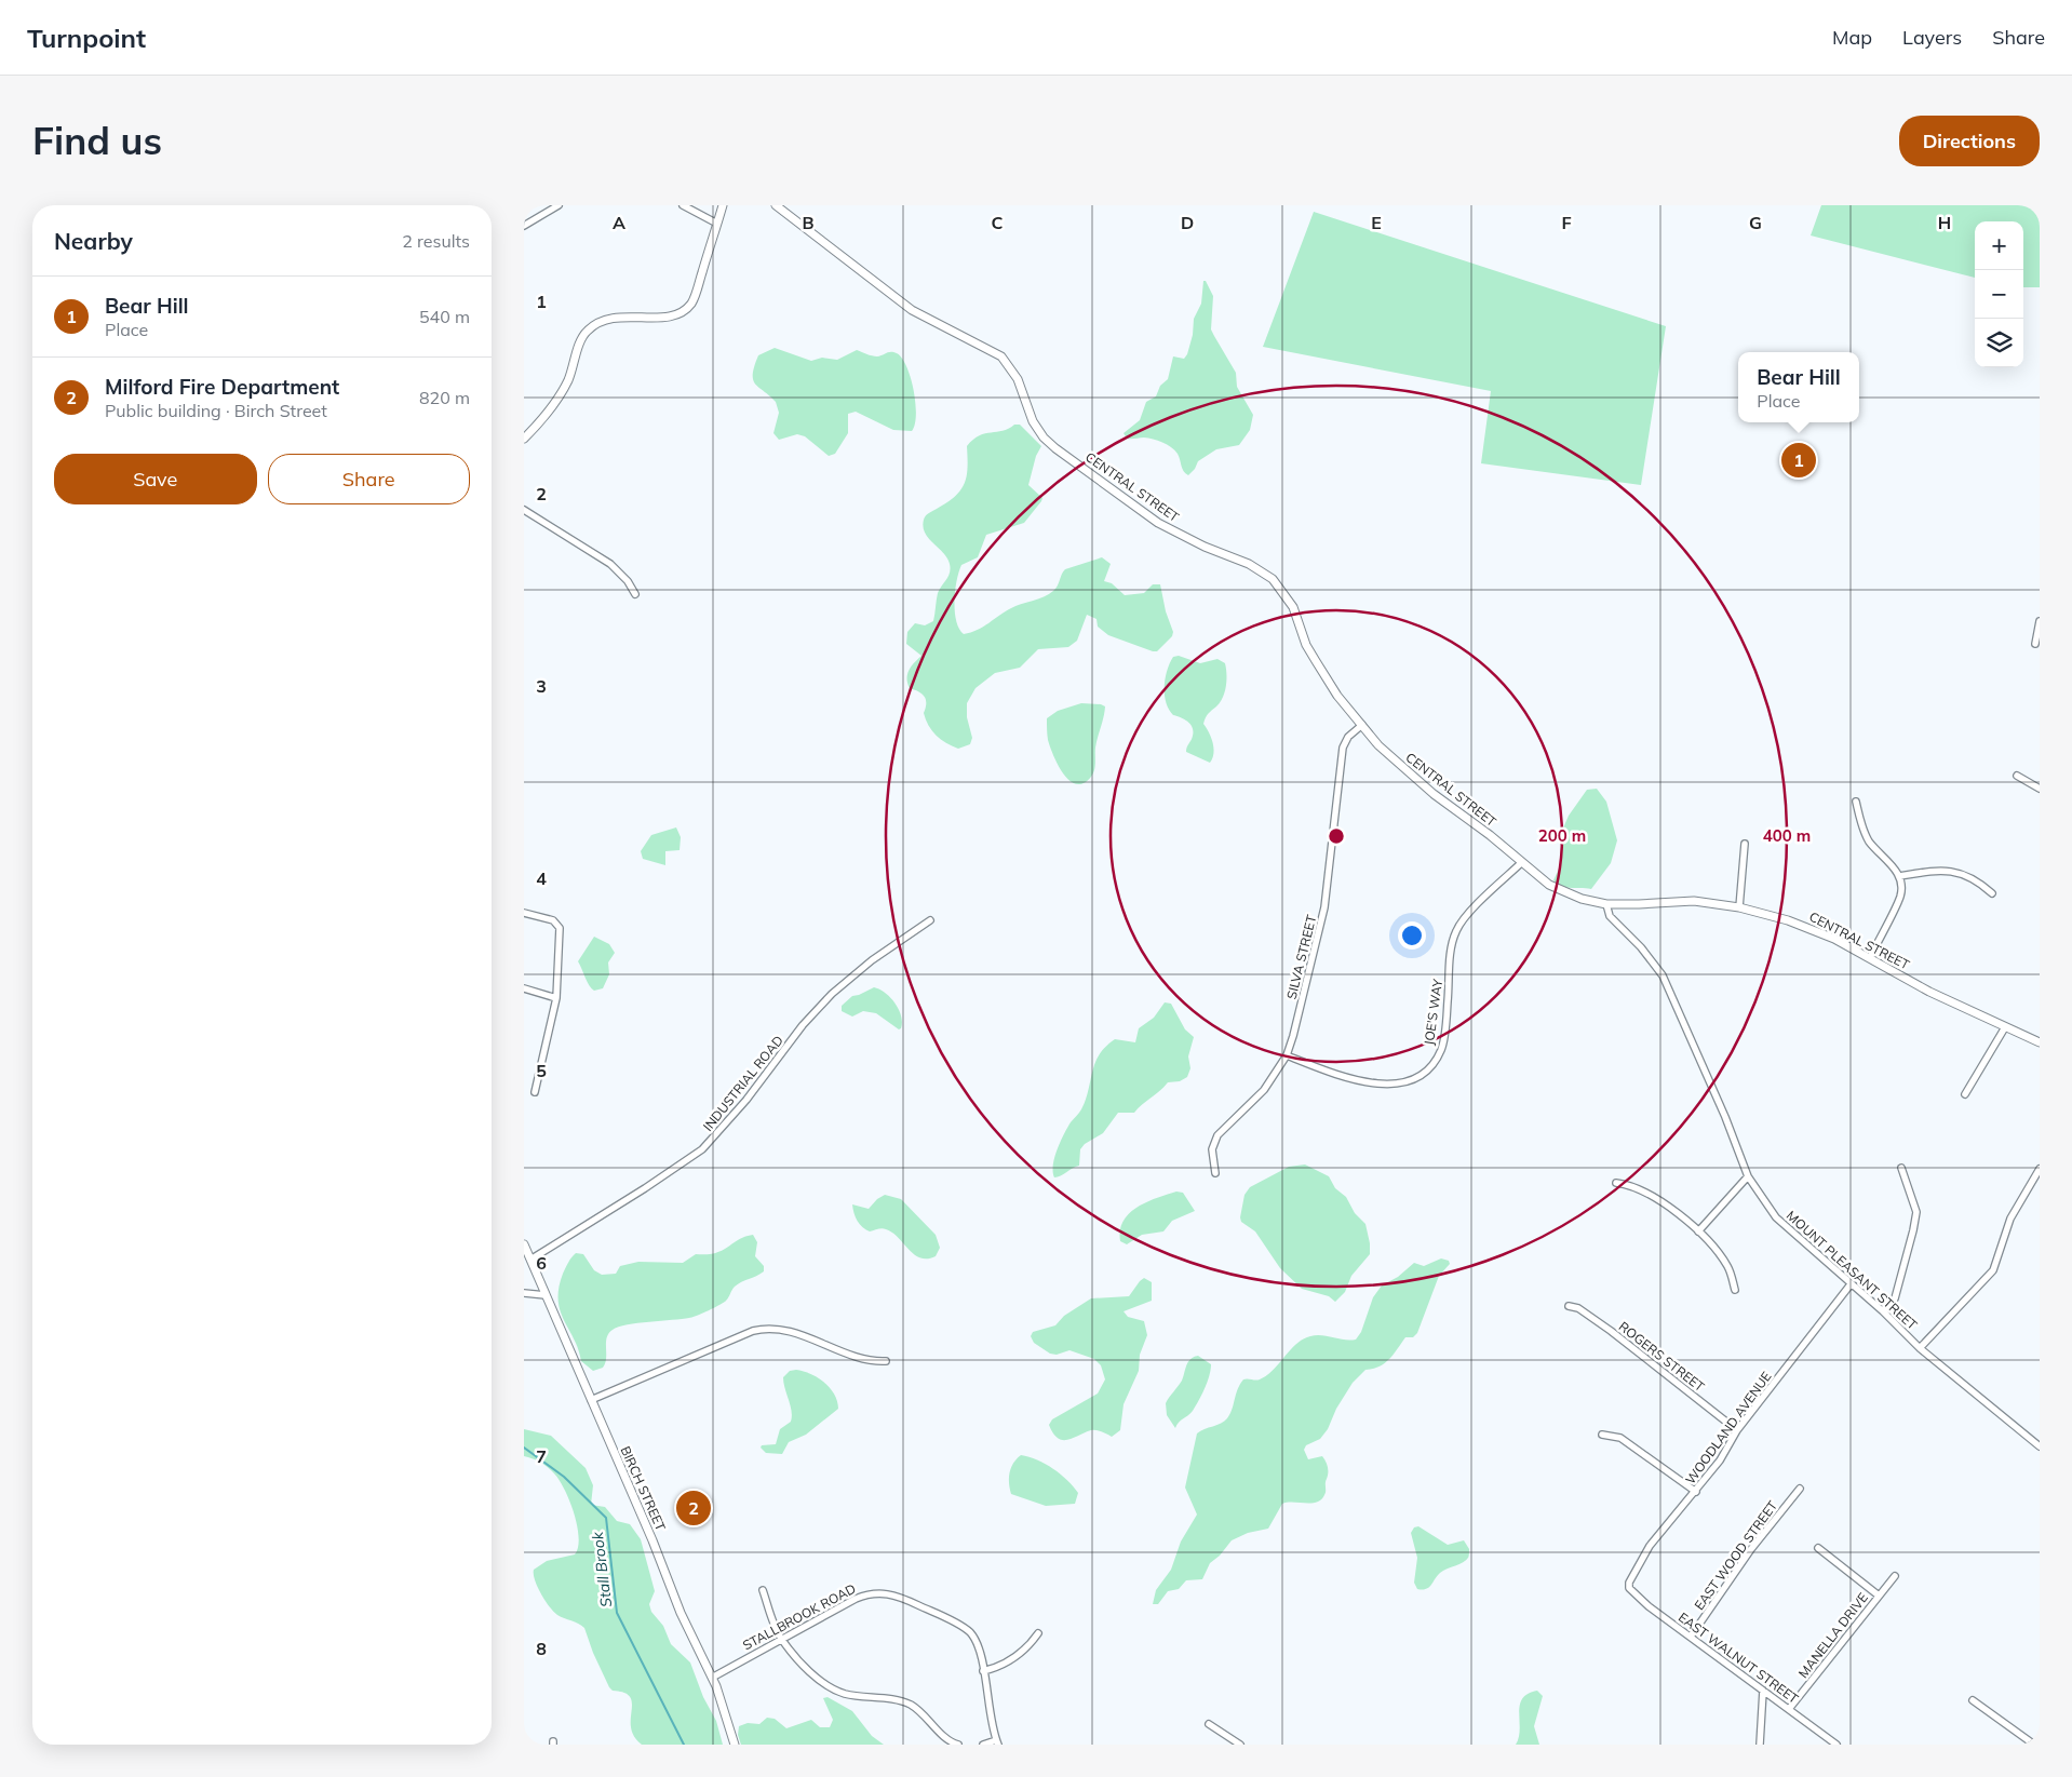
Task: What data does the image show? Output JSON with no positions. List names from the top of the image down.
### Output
{
  "streets": {
    "street": [
      "CENTRAL STREET",
      "SILVA STREET",
      "JOE'S WAY",
      "INDUSTRIAL ROAD",
      "MOUNT PLEASANT STREET",
      "ROGERS STREET",
      "WOODLAND AVENUE",
      "BIRCH STREET",
      "EAST WOOD STREET",
      "STALLBROOK ROAD",
      "MANELLA DRIVE",
      "EAST WALNUT STREET"
    ]
  },
  "crossings": [
    ["CENTRAL STREET", "SILVA STREET"],
    ["CENTRAL STREET", "JOE'S WAY"],
    ["CENTRAL STREET", "MOUNT PLEASANT STREET"],
    ["SILVA STREET", "JOE'S WAY"],
    ["INDUSTRIAL ROAD", "BIRCH STREET"],
    ["MOUNT PLEASANT STREET", "WOODLAND AVENUE"],
    ["ROGERS STREET", "WOODLAND AVENUE"],
    ["WOODLAND AVENUE", "EAST WALNUT STREET"],
    ["BIRCH STREET", "STALLBROOK ROAD"],
    ["EAST WOOD STREET", "EAST WALNUT STREET"],
    ["MANELLA DRIVE", "EAST WALNUT STREET"]
  ],
  "water": ["Stall Brook"],
  "page": {
    "header": "Turnpoint",
    "nav": ["Map", "Layers", "Share"],
    "buttons": [
      "Directions",
      ["Save", "Share"]
    ],
    "title": "Find us",
    "heading": ["Nearby", "2 results"],
    "map_buttons": ["+", "−"],
    "list": [
      {
        "mark": "1",
        "name": "Bear Hill",
        "note": "Place",
        "value": "540 m"
      },
      {
        "mark": "2",
        "name": "Milford Fire Department",
        "note": "Public building · Birch Street",
        "value": "820 m"
      }
    ],
    "popup": ["Bear Hill", "Place"],
    "pins": ["1", "2"]
  },
  "grid": {
    "columns": [
      "A",
      "B",
      "C",
      "D",
      "E",
      "F",
      "G",
      "H"
    ],
    "rows": [
      "1",
      "2",
      "3",
      "4",
      "5",
      "6",
      "7",
      "8"
    ]
  },
  "rings": ["200 m", "400 m"]
}
